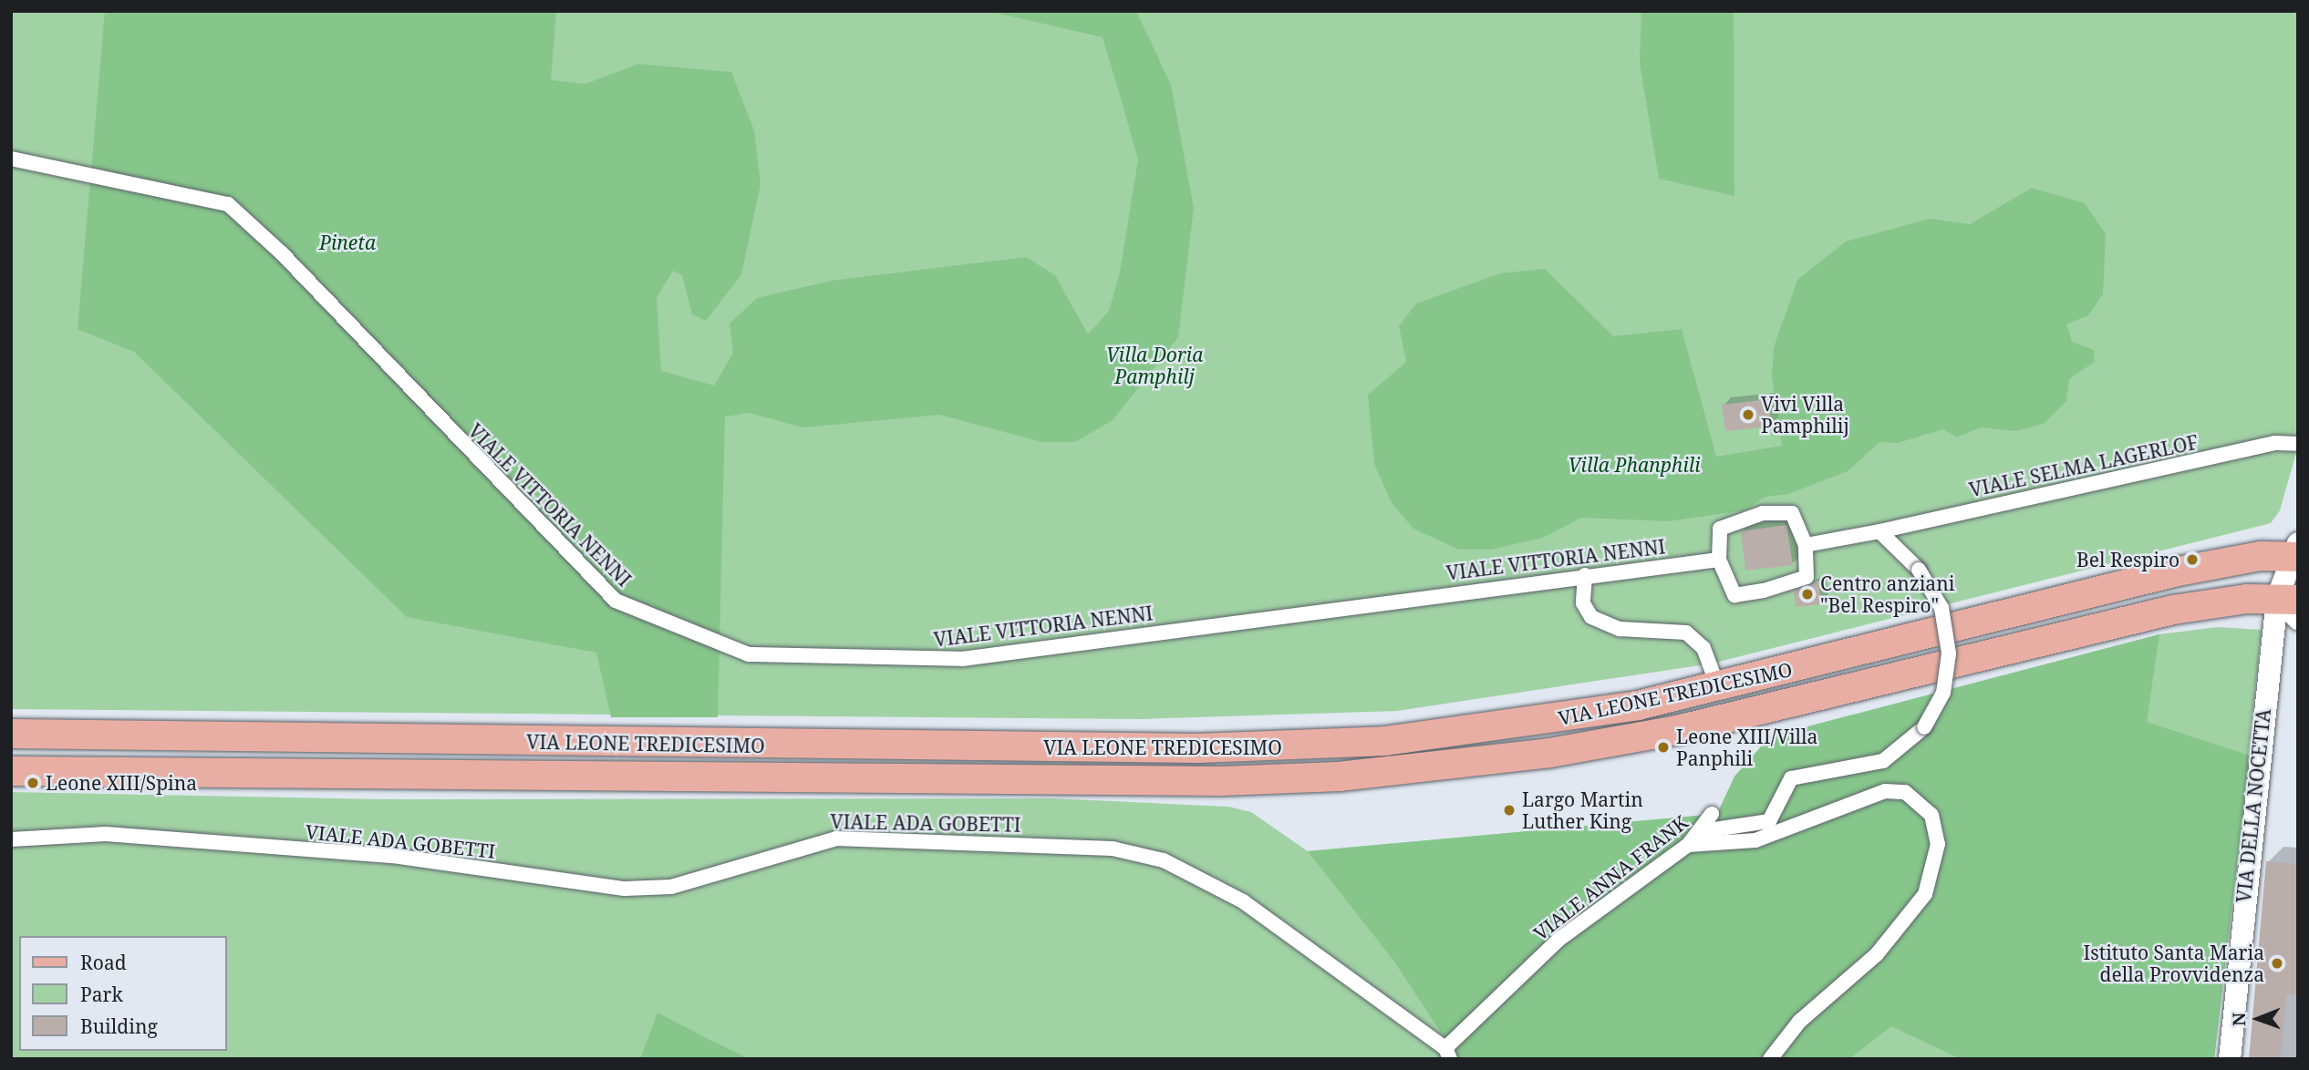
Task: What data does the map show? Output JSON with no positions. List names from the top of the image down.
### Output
{
  "streets": {
    "main road": ["VIA LEONE TREDICESIMO"],
    "street": [
      "VIALE SELMA LAGERLOF",
      "VIALE VITTORIA NENNI",
      "VIA DELLA NOCETTA",
      "VIALE ADA GOBETTI",
      "VIALE ANNA FRANK"
    ]
  },
  "crossings": [
    ["VIA LEONE TREDICESIMO", "VIA DELLA NOCETTA"],
    ["VIALE ADA GOBETTI", "VIALE ANNA FRANK"]
  ],
  "parks": ["Pineta", "Villa Doria Pamphilj", "Villa Phanphili"],
  "places": [
    "Vivi Villa Pamphilij",
    "Bel Respiro",
    "Centro anziani \"Bel Respiro\"",
    "Leone XIII/Villa Panphili",
    "Leone XIII/Spina",
    "Largo Martin Luther King",
    "Istituto Santa Maria della Provvidenza"
  ],
  "legend": ["Road", "Park", "Building"],
  "north": "left"
}
